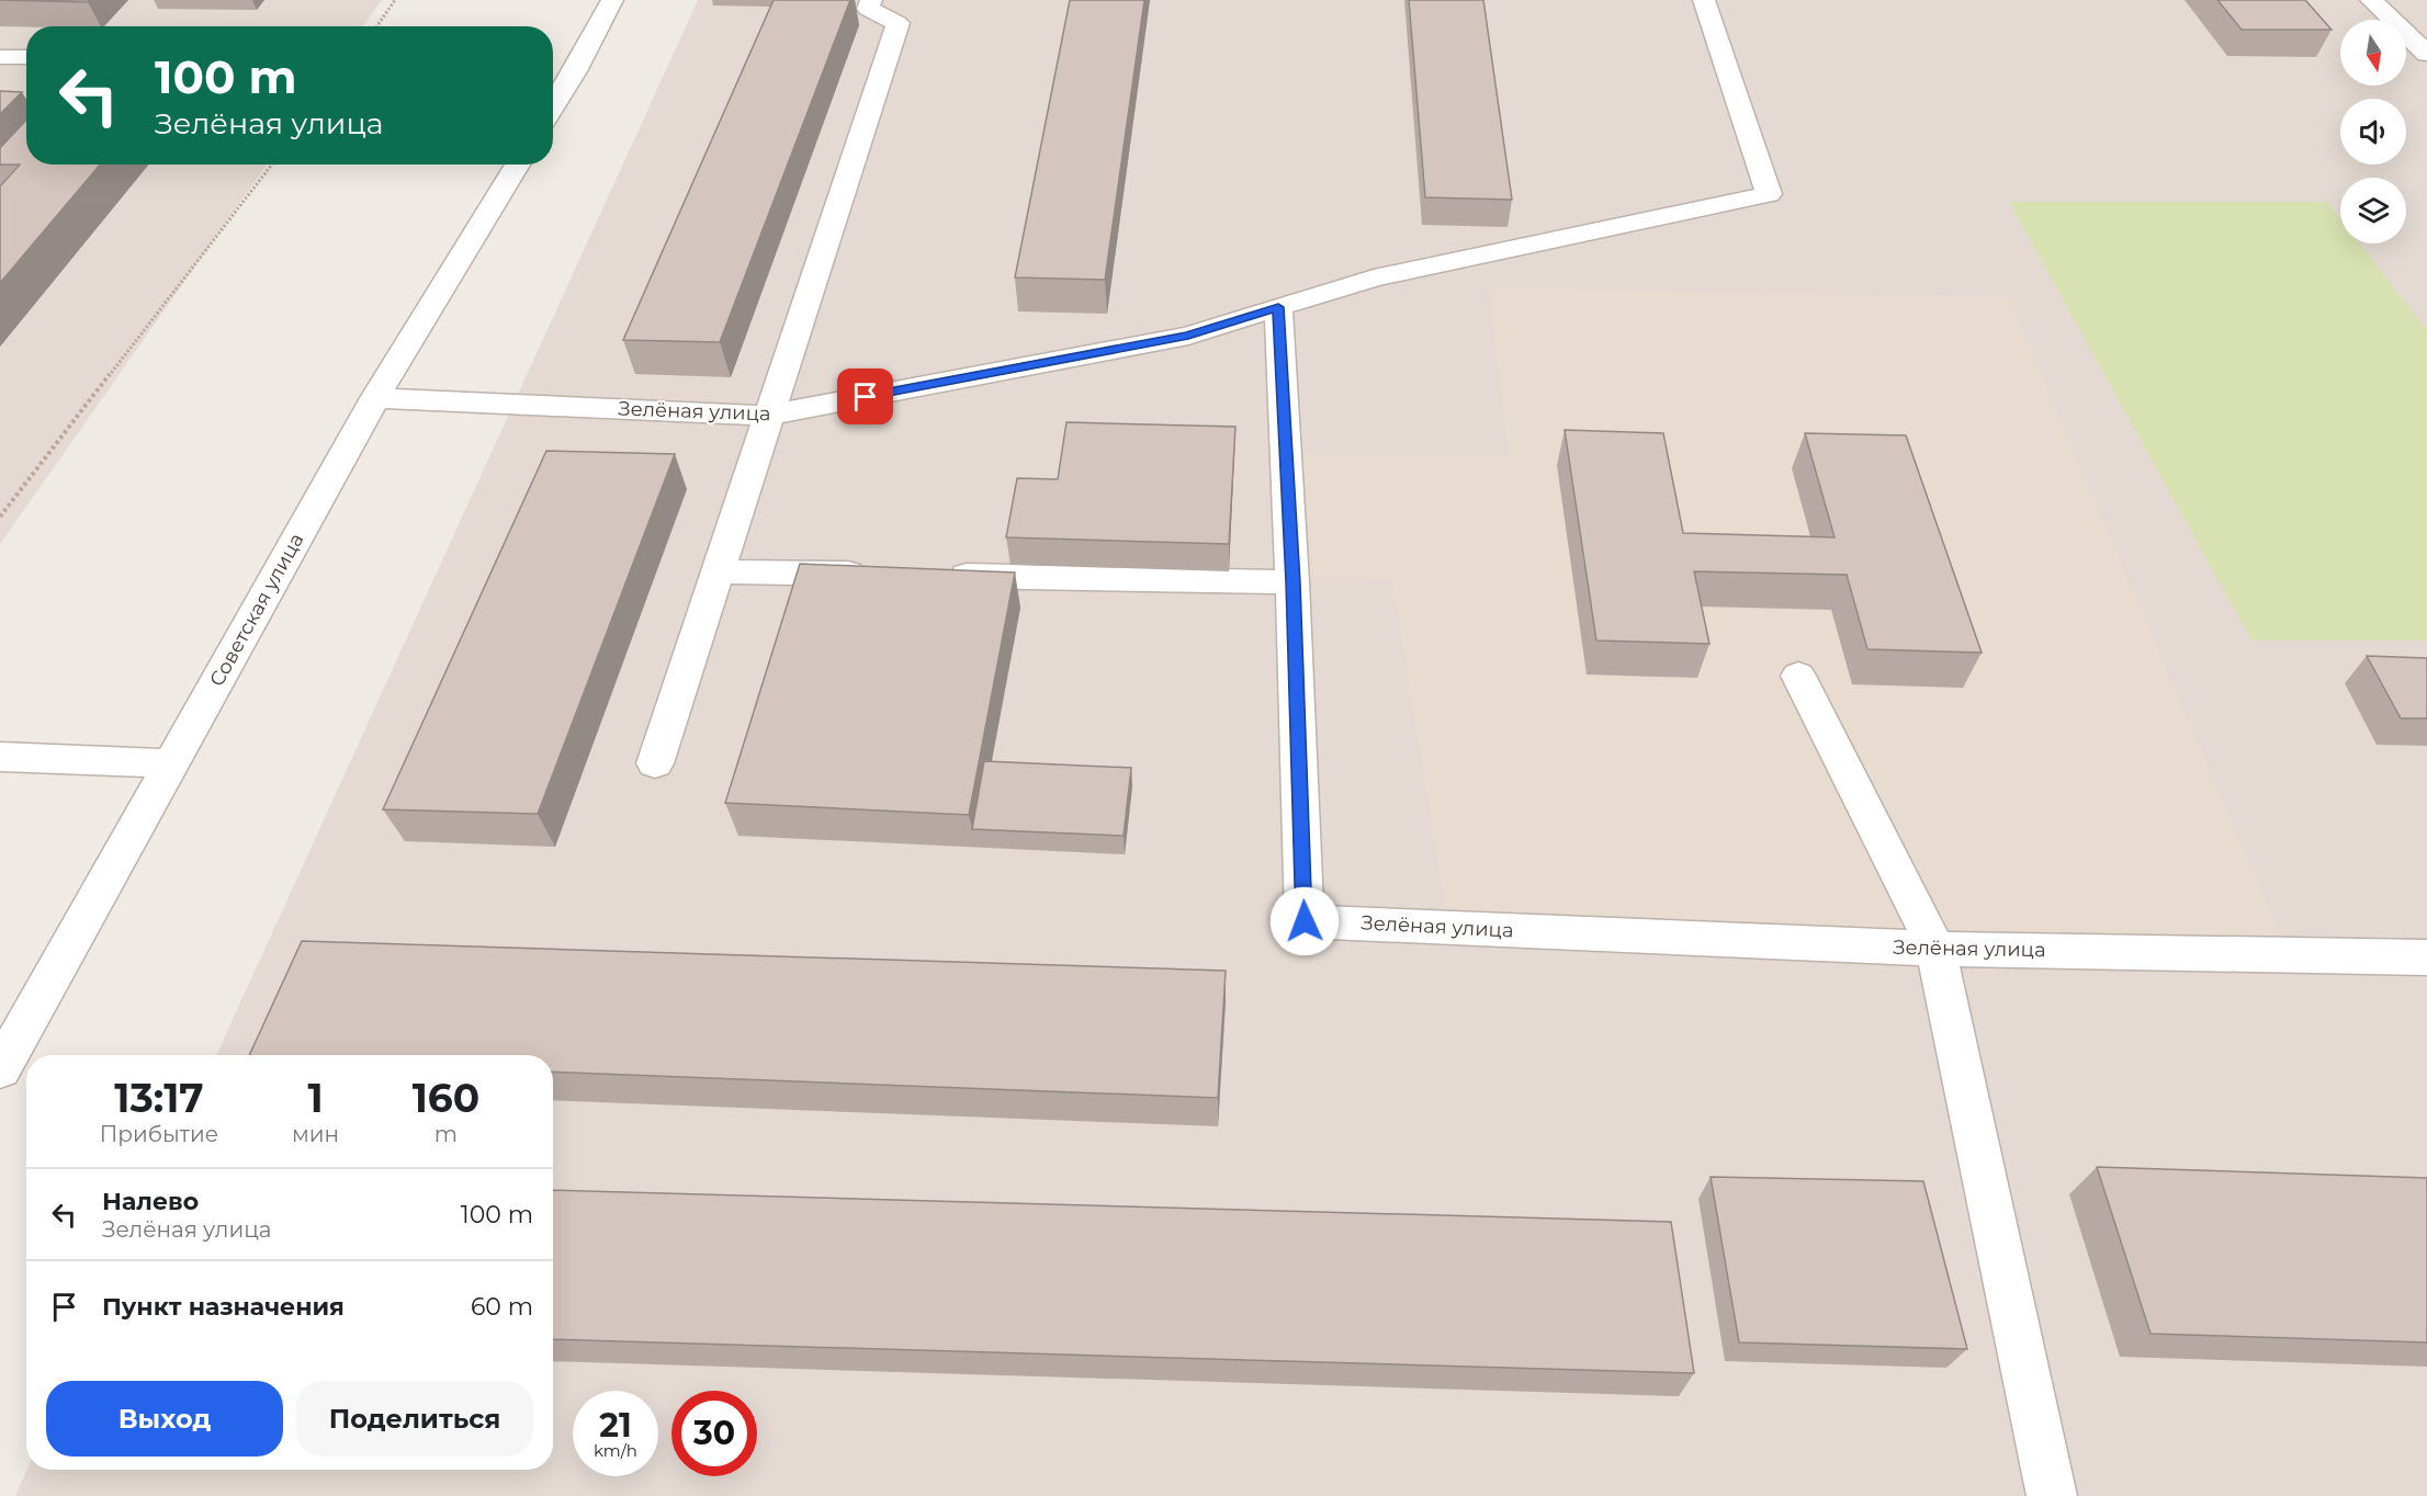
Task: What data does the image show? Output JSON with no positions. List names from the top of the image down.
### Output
{
  "streets": {
    "street": ["Зелёная улица", "Советская улица"]
  },
  "crossings": [
    ["Зелёная улица", "Советская улица"]
  ],
  "north": "bottom",
  "page": {
    "turn": ["100 m", "Зелёная улица"],
    "eta": [
      "13:17",
      "Прибытие",
      "1",
      "мин",
      "160",
      "m"
    ],
    "list": [
      {
        "name": "Налево",
        "note": "Зелёная улица",
        "value": "100 m"
      },
      {
        "name": "Пункт назначения",
        "value": "60 m"
      }
    ],
    "buttons": ["Выход", "Поделиться"],
    "speed": "21 km/h",
    "limit": "30"
  }
}
